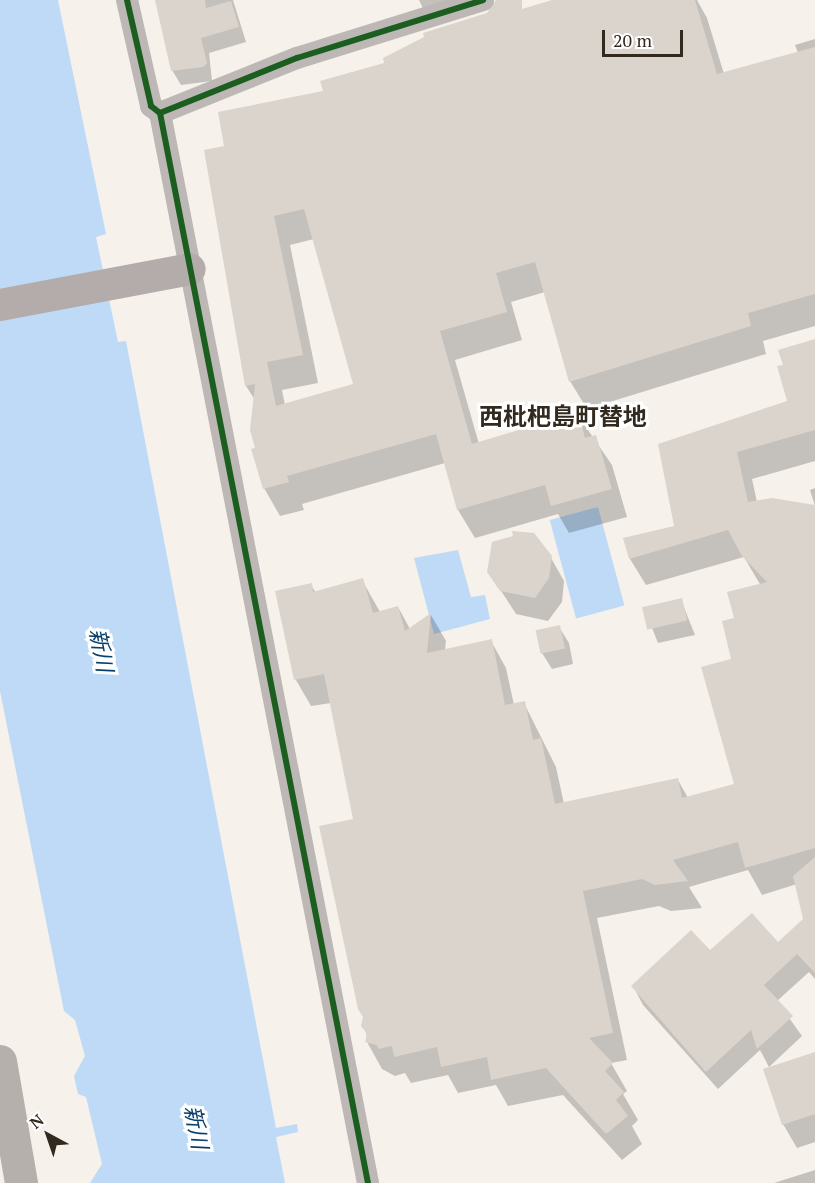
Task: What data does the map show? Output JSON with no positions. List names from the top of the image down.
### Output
{
  "districts": ["西枇杷島町替地"],
  "water": ["新川"],
  "scale_bar": "20 m",
  "north": "top left"
}
